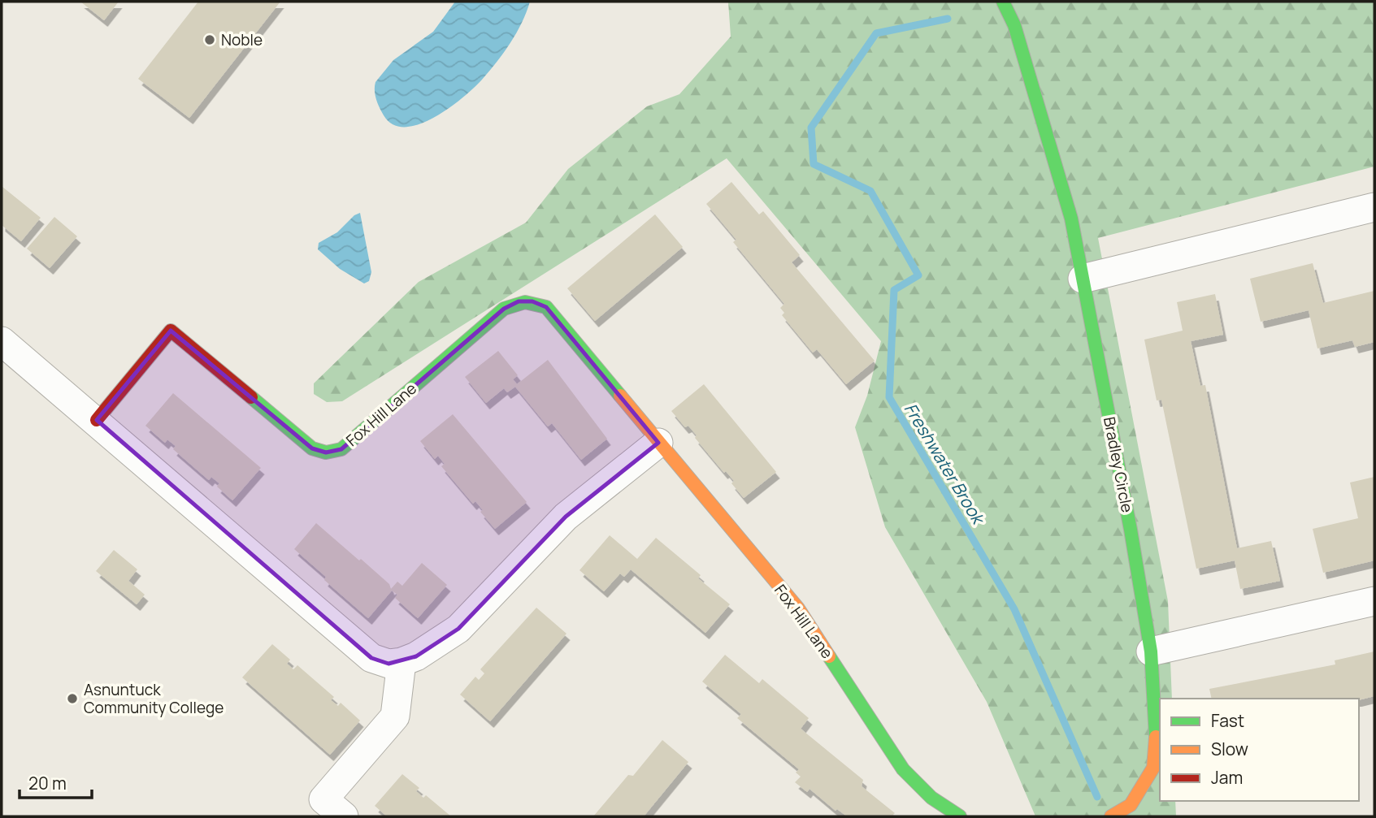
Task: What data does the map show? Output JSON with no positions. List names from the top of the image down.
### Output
{
  "streets": {
    "street": ["Fox Hill Lane", "Bradley Circle"]
  },
  "water": ["Freshwater Brook"],
  "places": ["Noble", "Asnuntuck Community College"],
  "legend": ["Fast", "Slow", "Jam"],
  "scale_bar": "20 m"
}
